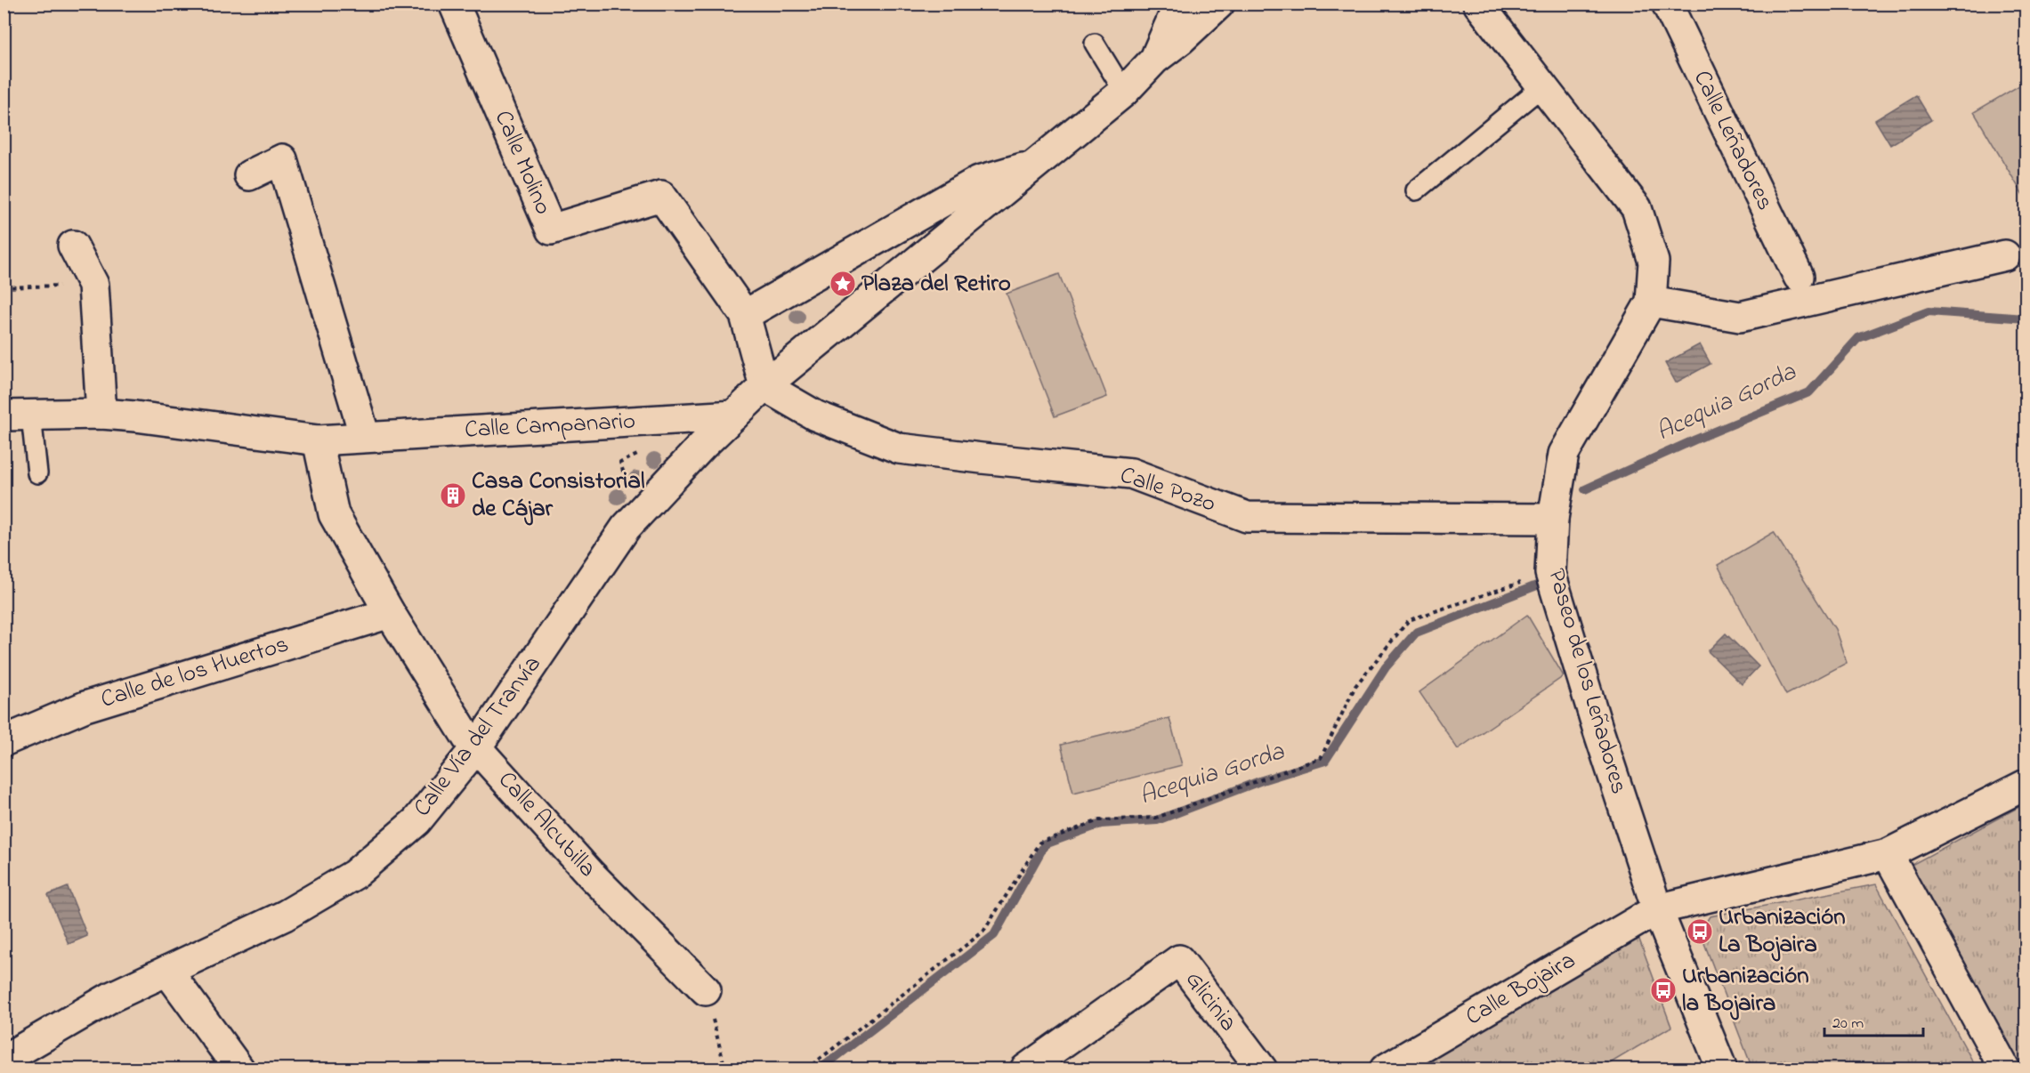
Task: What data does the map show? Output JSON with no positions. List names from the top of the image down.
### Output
{
  "streets": {
    "street": [
      "Calle Leñadores",
      "Calle Molino",
      "Calle Campanario",
      "Calle Pozo",
      "Calle de los Huertos",
      "Paseo de los Leñadores",
      "Calle Vía del Tranvía",
      "Calle Alcubilla",
      "Calle Bojaira",
      "Glicinia"
    ]
  },
  "crossings": [
    ["Calle Campanario", "Calle Vía del Tranvía"],
    ["Calle Campanario", "Calle Alcubilla"],
    ["Calle Pozo", "Paseo de los Leñadores"],
    ["Calle Pozo", "Calle Vía del Tranvía"],
    ["Calle de los Huertos", "Calle Alcubilla"],
    ["Paseo de los Leñadores", "Calle Bojaira"],
    ["Calle Vía del Tranvía", "Calle Alcubilla"]
  ],
  "water": ["Acequia Gorda"],
  "places": {
    "place": ["Plaza del Retiro"],
    "building": ["Casa Consistorial de Cájar"],
    "bus stop": ["Urbanización La Bojaira", "Urbanización la Bojaira"]
  },
  "scale_bar": "20 m"
}
